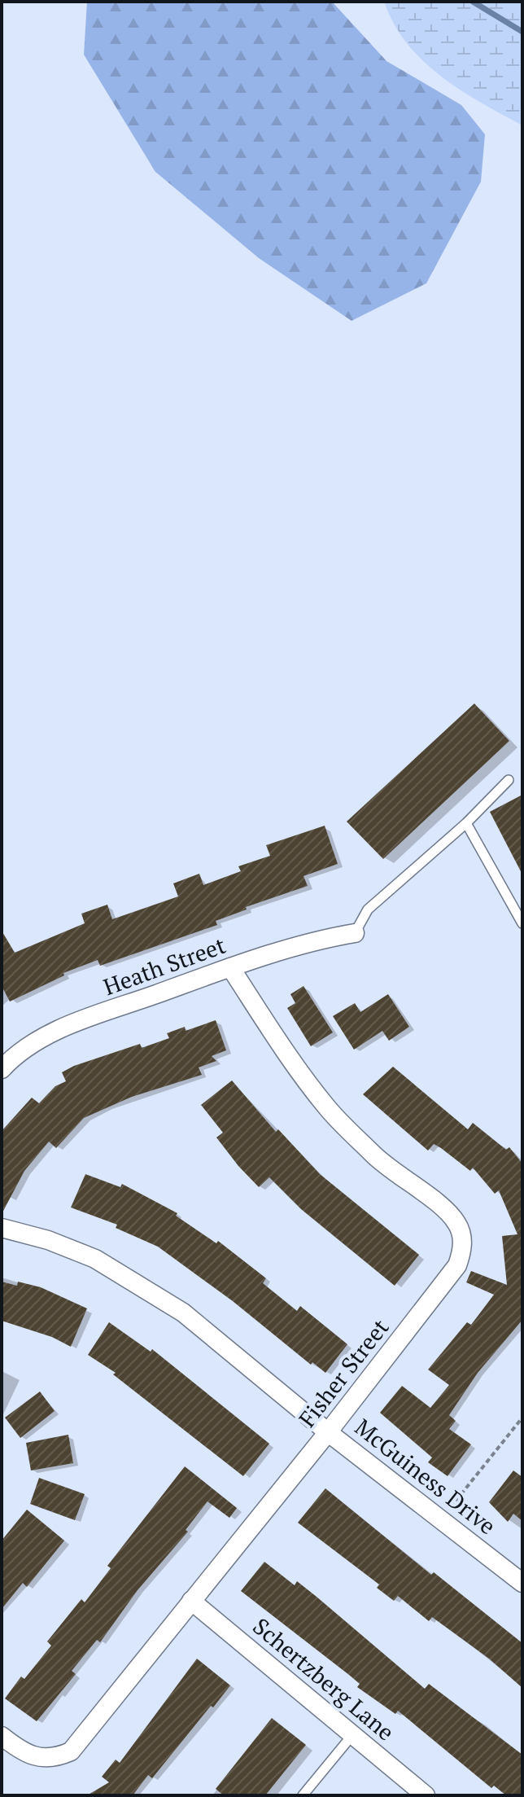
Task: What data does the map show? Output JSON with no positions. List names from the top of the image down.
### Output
{
  "streets": {
    "street": [
      "Heath Street",
      "Fisher Street",
      "McGuiness Drive",
      "Schertzberg Lane"
    ]
  },
  "crossings": [
    ["Heath Street", "Fisher Street"],
    ["Fisher Street", "McGuiness Drive"],
    ["Fisher Street", "Schertzberg Lane"]
  ]
}
